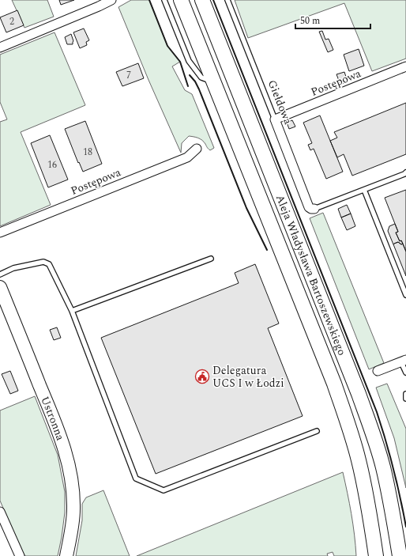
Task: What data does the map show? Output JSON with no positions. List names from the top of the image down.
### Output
{
  "streets": {
    "main road": ["Aleja Władysława Bartoszewskiego"],
    "street": ["Postępowa", "Giełdowa", "Ustronna"]
  },
  "crossings": [
    ["Postępowa", "Giełdowa"]
  ],
  "places": {
    "public building": ["Delegatura UCS I w Łodzi"]
  },
  "house_numbers": [
    "2",
    "7",
    "18",
    "16"
  ],
  "scale_bar": "50 m"
}
